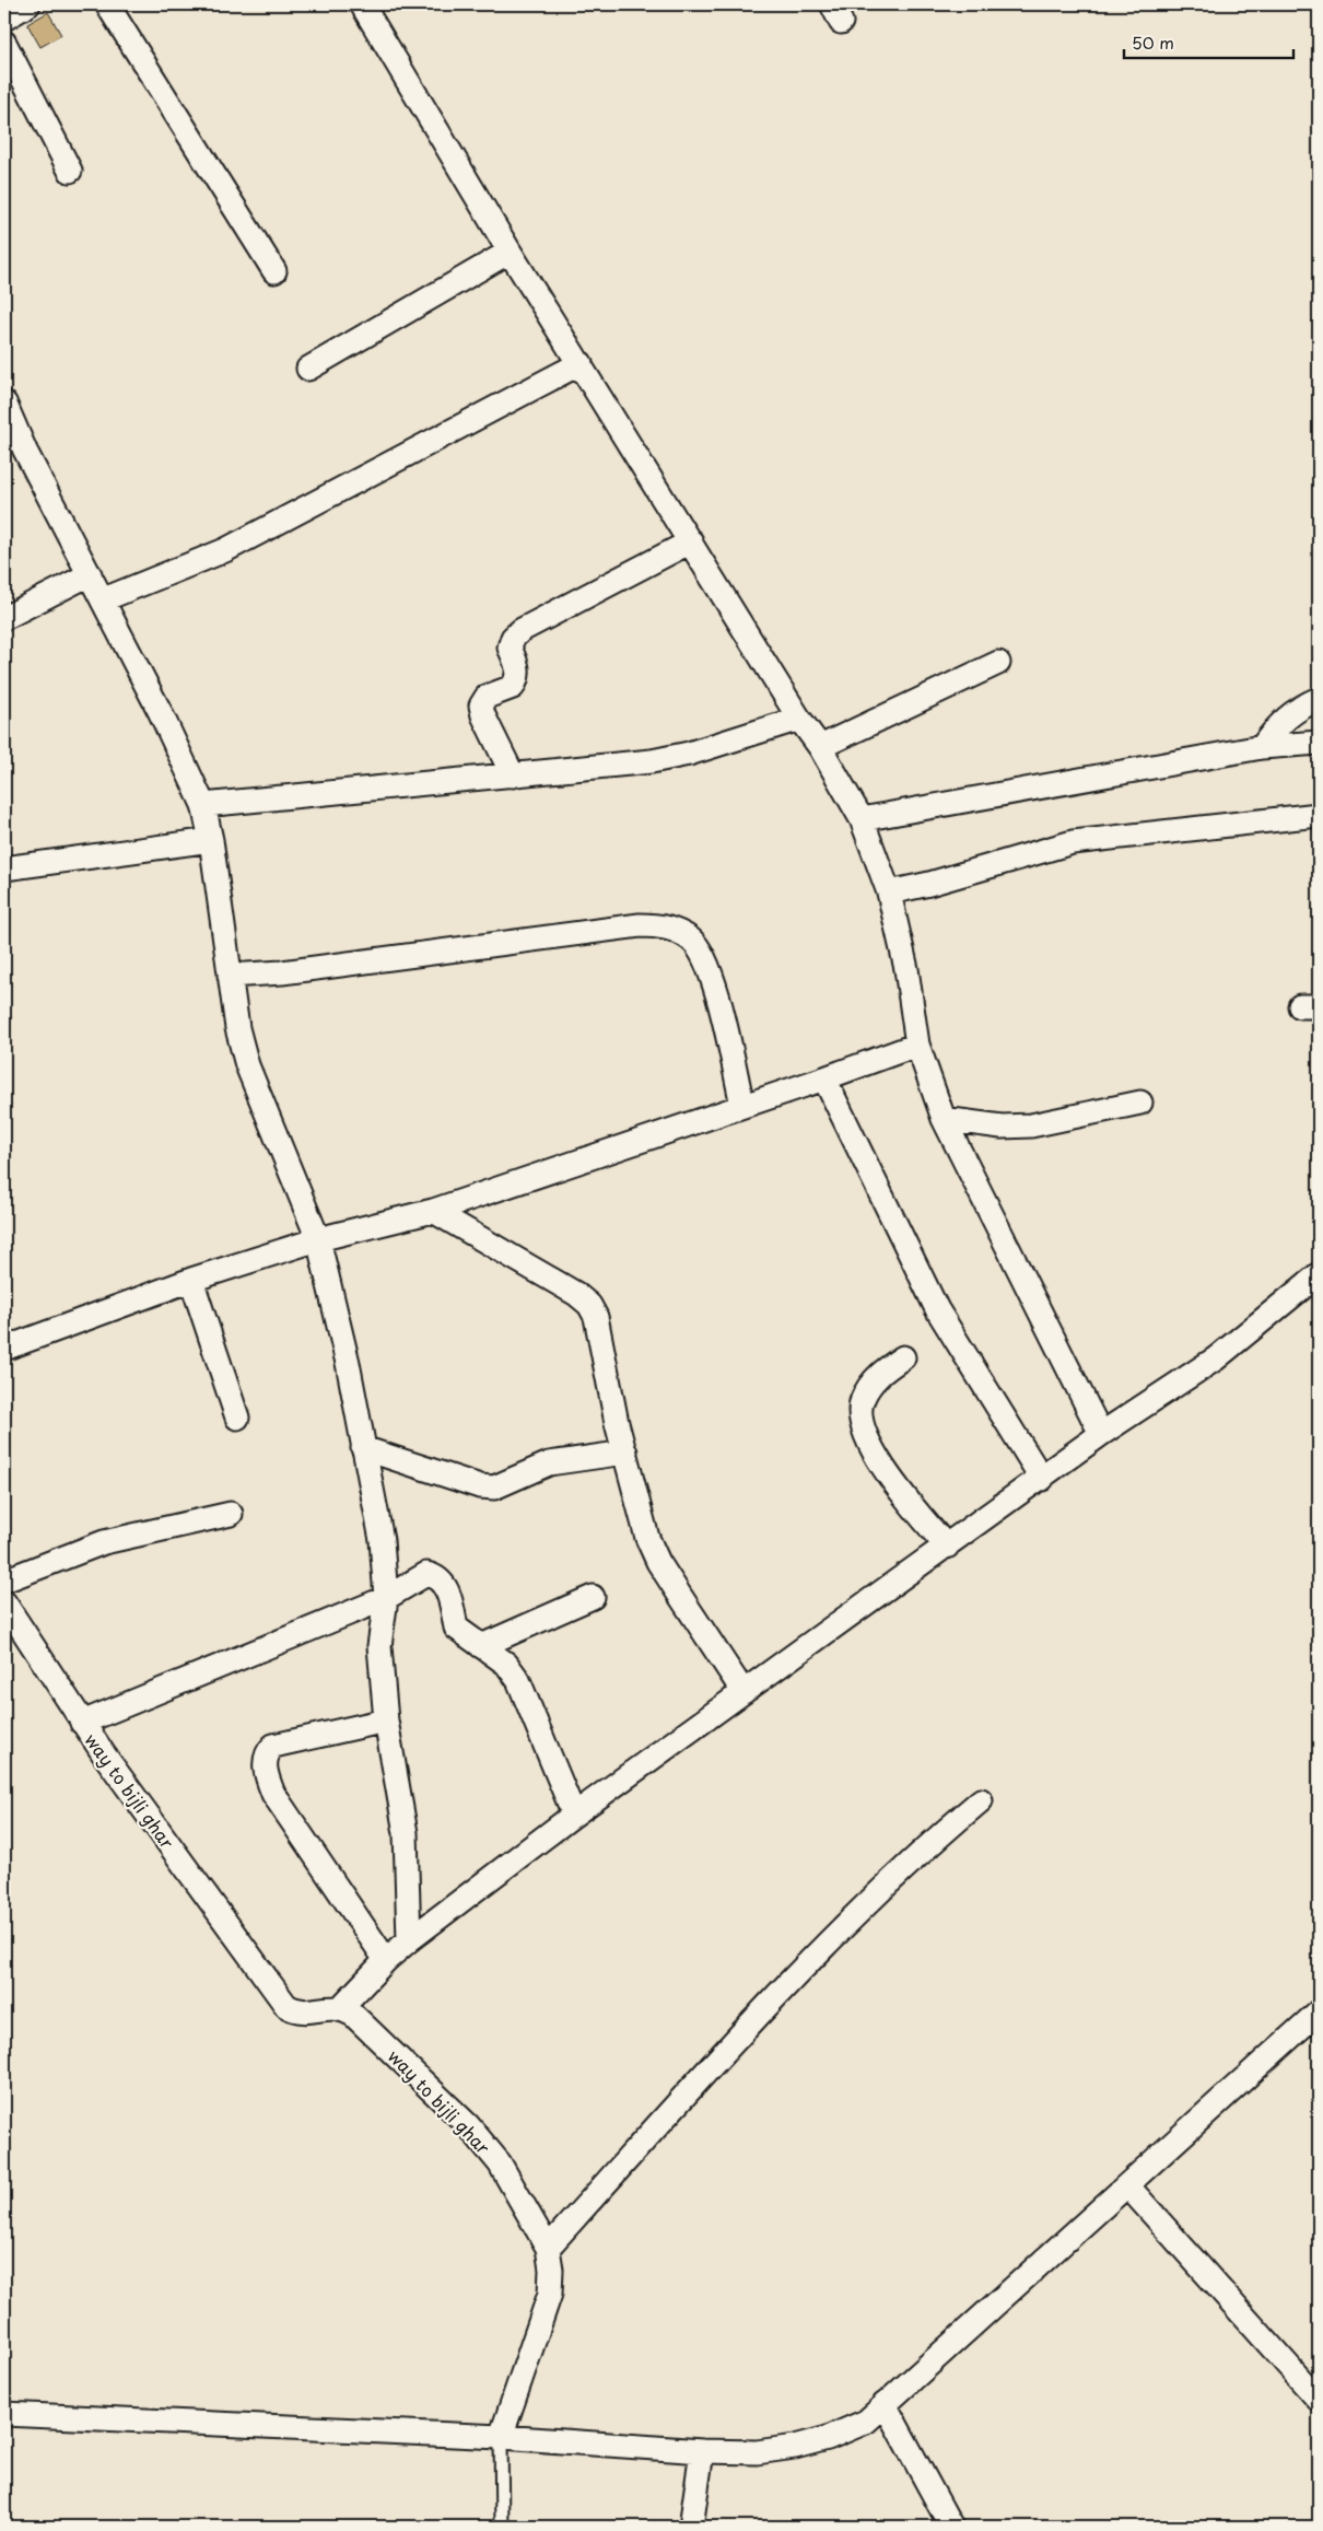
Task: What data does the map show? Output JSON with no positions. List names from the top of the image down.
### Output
{
  "streets": {
    "street": ["way to bijli ghar"]
  },
  "scale_bar": "50 m"
}
